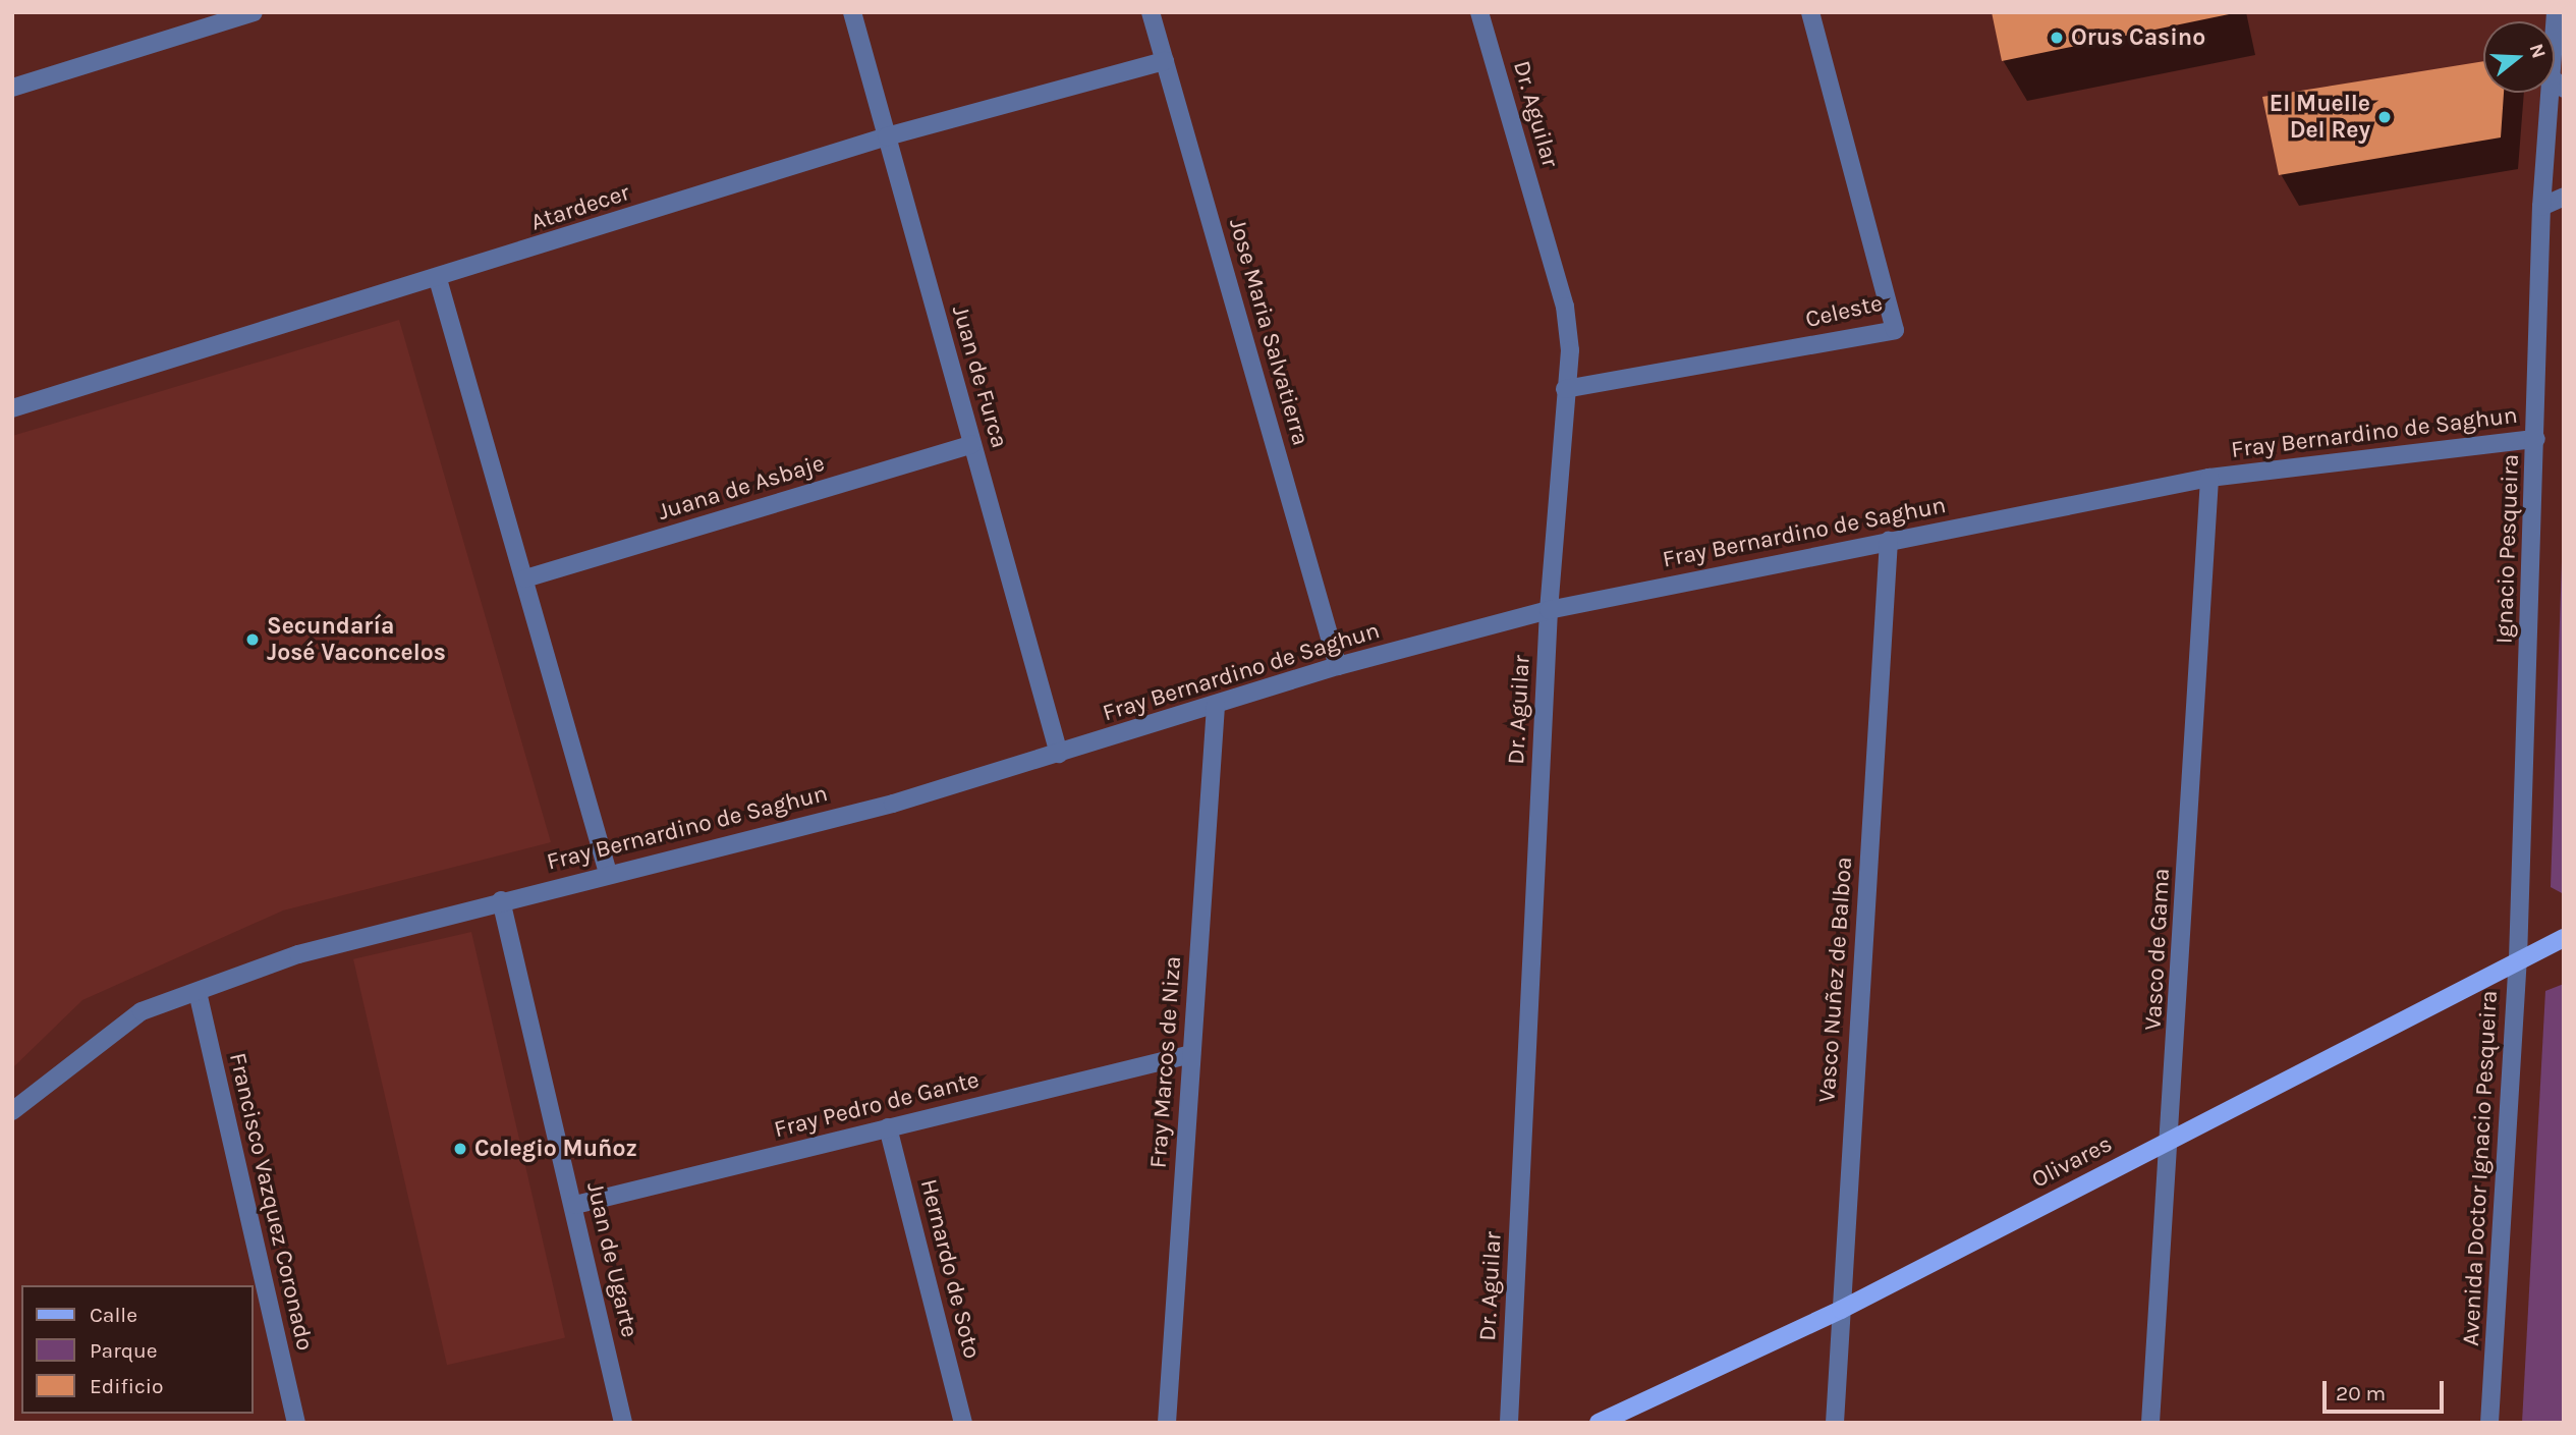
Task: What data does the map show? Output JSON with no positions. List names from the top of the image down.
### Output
{
  "streets": {
    "main road": ["Olivares"],
    "street": [
      "Dr. Aguilar",
      "Atardecer",
      "Celeste",
      "Jose Maria Salvatierra",
      "Juan de Furca",
      "Fray Bernardino de Saghun",
      "Juana de Asbaje",
      "Ignacio Pesqueira",
      "Vasco de Gama",
      "Vasco Nuñez de Balboa",
      "Fray Marcos de Niza",
      "Fray Pedro de Gante",
      "Avenida Doctor Ignacio Pesqueira",
      "Francisco Vazquez Coronado",
      "Juan de Ugarte",
      "Hernardo de Soto"
    ]
  },
  "crossings": [
    ["Dr. Aguilar", "Celeste"],
    ["Dr. Aguilar", "Fray Bernardino de Saghun"],
    ["Atardecer", "Jose Maria Salvatierra"],
    ["Atardecer", "Juan de Furca"],
    ["Jose Maria Salvatierra", "Fray Bernardino de Saghun"],
    ["Juan de Furca", "Fray Bernardino de Saghun"],
    ["Juan de Furca", "Juana de Asbaje"],
    ["Fray Bernardino de Saghun", "Ignacio Pesqueira"],
    ["Fray Bernardino de Saghun", "Vasco de Gama"],
    ["Fray Bernardino de Saghun", "Vasco Nuñez de Balboa"],
    ["Fray Bernardino de Saghun", "Fray Marcos de Niza"],
    ["Fray Bernardino de Saghun", "Francisco Vazquez Coronado"],
    ["Fray Bernardino de Saghun", "Juan de Ugarte"],
    ["Ignacio Pesqueira", "Olivares"],
    ["Ignacio Pesqueira", "Avenida Doctor Ignacio Pesqueira"],
    ["Vasco de Gama", "Olivares"],
    ["Vasco Nuñez de Balboa", "Olivares"],
    ["Fray Marcos de Niza", "Fray Pedro de Gante"],
    ["Fray Pedro de Gante", "Juan de Ugarte"],
    ["Fray Pedro de Gante", "Hernardo de Soto"],
    ["Olivares", "Avenida Doctor Ignacio Pesqueira"]
  ],
  "places": [
    "Orus Casino",
    "El Muelle Del Rey",
    "Secundaría José Vaconcelos",
    "Colegio Muñoz"
  ],
  "legend": ["Calle", "Parque", "Edificio"],
  "scale_bar": "20 m",
  "north": "right"
}
